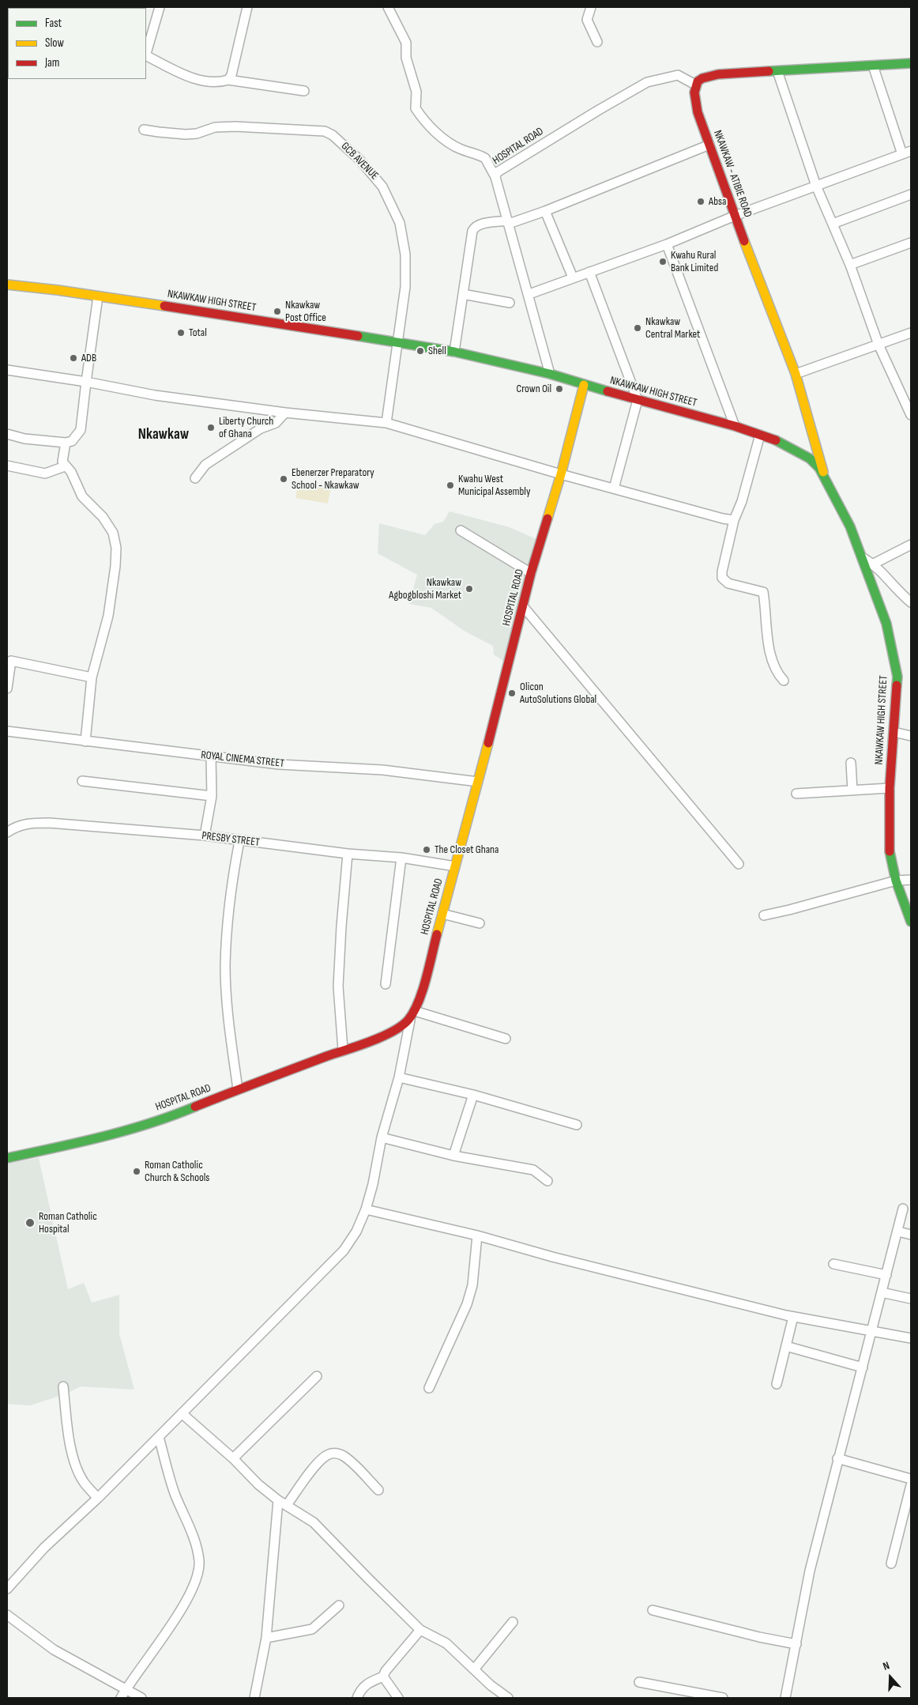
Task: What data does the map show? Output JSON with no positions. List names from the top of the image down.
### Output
{
  "streets": {
    "main road": ["HOSPITAL ROAD", "NKAWKAW - ATIBIE ROAD", "NKAWKAW HIGH STREET"],
    "street": ["GCB AVENUE", "ROYAL CINEMA STREET", "PRESBY STREET"]
  },
  "crossings": [
    ["HOSPITAL ROAD", "NKAWKAW - ATIBIE ROAD"],
    ["HOSPITAL ROAD", "NKAWKAW HIGH STREET"],
    ["HOSPITAL ROAD", "ROYAL CINEMA STREET"],
    ["HOSPITAL ROAD", "PRESBY STREET"],
    ["GCB AVENUE", "NKAWKAW HIGH STREET"],
    ["NKAWKAW - ATIBIE ROAD", "NKAWKAW HIGH STREET"]
  ],
  "districts": ["Nkawkaw"],
  "places": [
    "Absa",
    "Kwahu Rural Bank Limited",
    "Nkawkaw Post Office",
    "Nkawkaw Central Market",
    "Total",
    "Shell",
    "ADB",
    "Crown Oil",
    "Liberty Church of Ghana",
    "Ebenerzer Preparatory School - Nkawkaw",
    "Kwahu West Municipal Assembly",
    "Nkawkaw Agbogbloshi Market",
    "Olicon AutoSolutions Global",
    "The Closet Ghana",
    "Roman Catholic Church & Schools",
    "Roman Catholic Hospital"
  ],
  "legend": ["Fast", "Slow", "Jam"],
  "north": "top"
}
